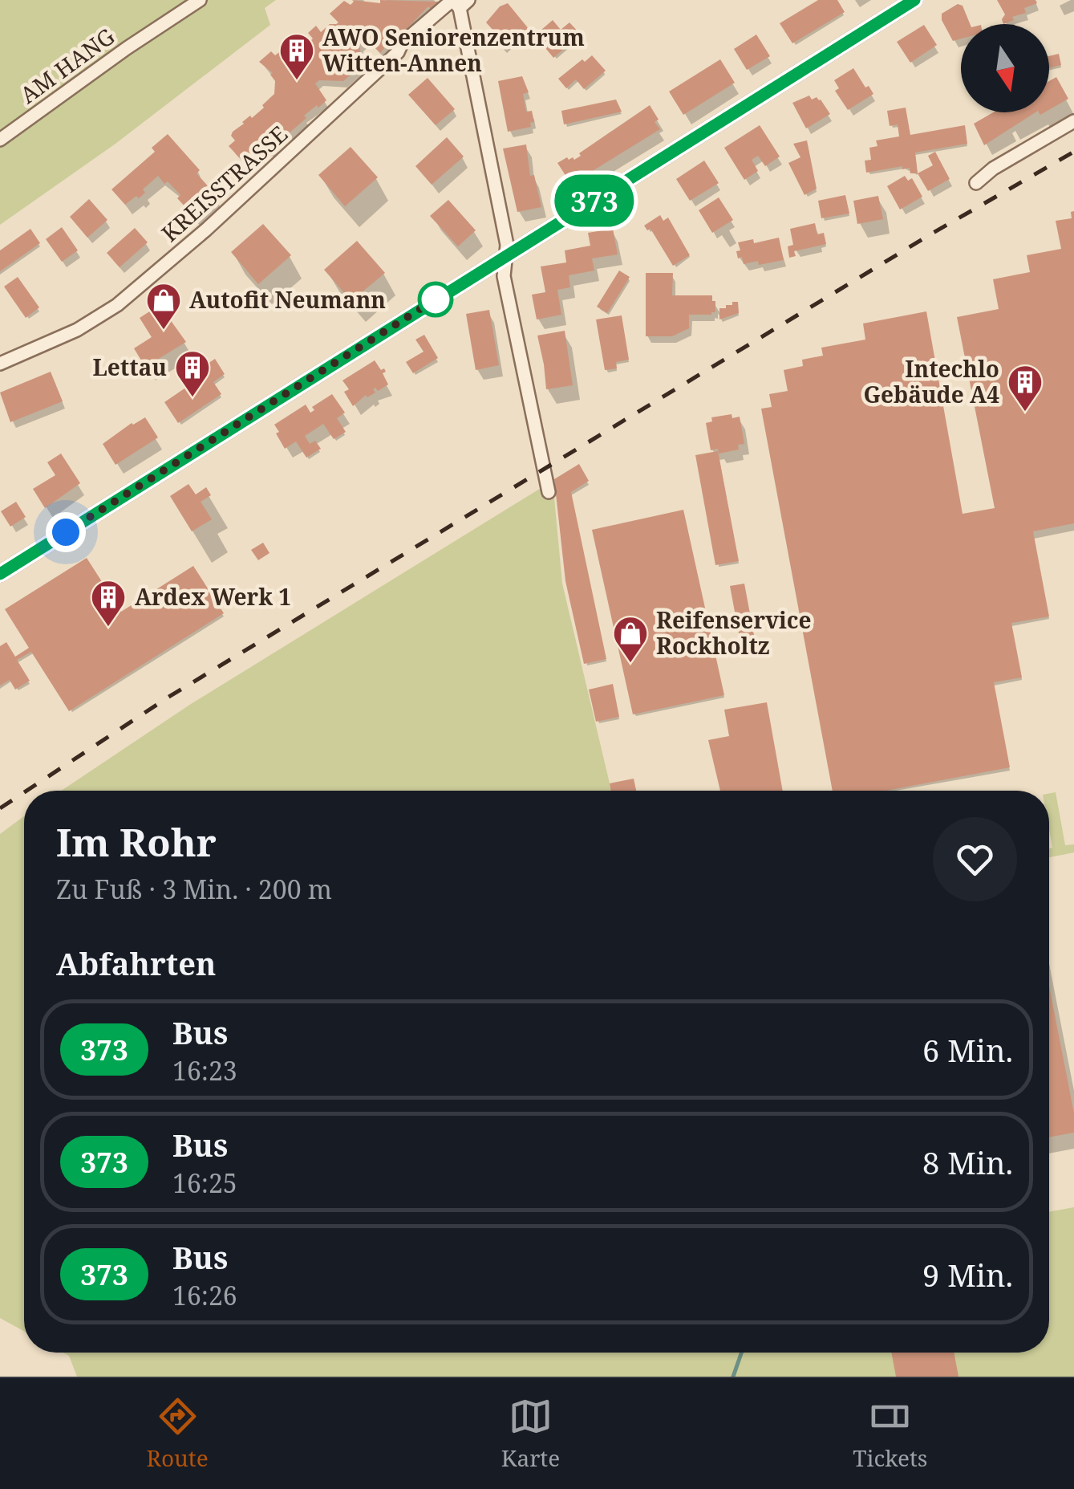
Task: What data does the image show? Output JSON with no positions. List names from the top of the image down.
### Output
{
  "streets": {
    "street": ["AM HANG", "KREISSTRASSE"]
  },
  "places": {
    "building": [
      "AWO Seniorenzentrum Witten-Annen",
      "Lettau",
      "Intechlo Gebäude A4",
      "Ardex Werk 1"
    ],
    "shop": ["Autofit Neumann", "Reifenservice Rockholtz"]
  },
  "lines": ["bus line 373"],
  "north": "bottom",
  "page": {
    "on_map": "373",
    "heading": [
      ["Im Rohr", "Zu Fuß · 3 Min. · 200 m"],
      "Abfahrten"
    ],
    "list": [
      {
        "mark": "373",
        "name": "Bus",
        "note": "16:23",
        "value": "6 Min."
      },
      {
        "mark": "373",
        "name": "Bus",
        "note": "16:25",
        "value": "8 Min."
      },
      {
        "mark": "373",
        "name": "Bus",
        "note": "16:26",
        "value": "9 Min."
      }
    ],
    "tabs": ["Route", "Karte", "Tickets"]
  }
}
